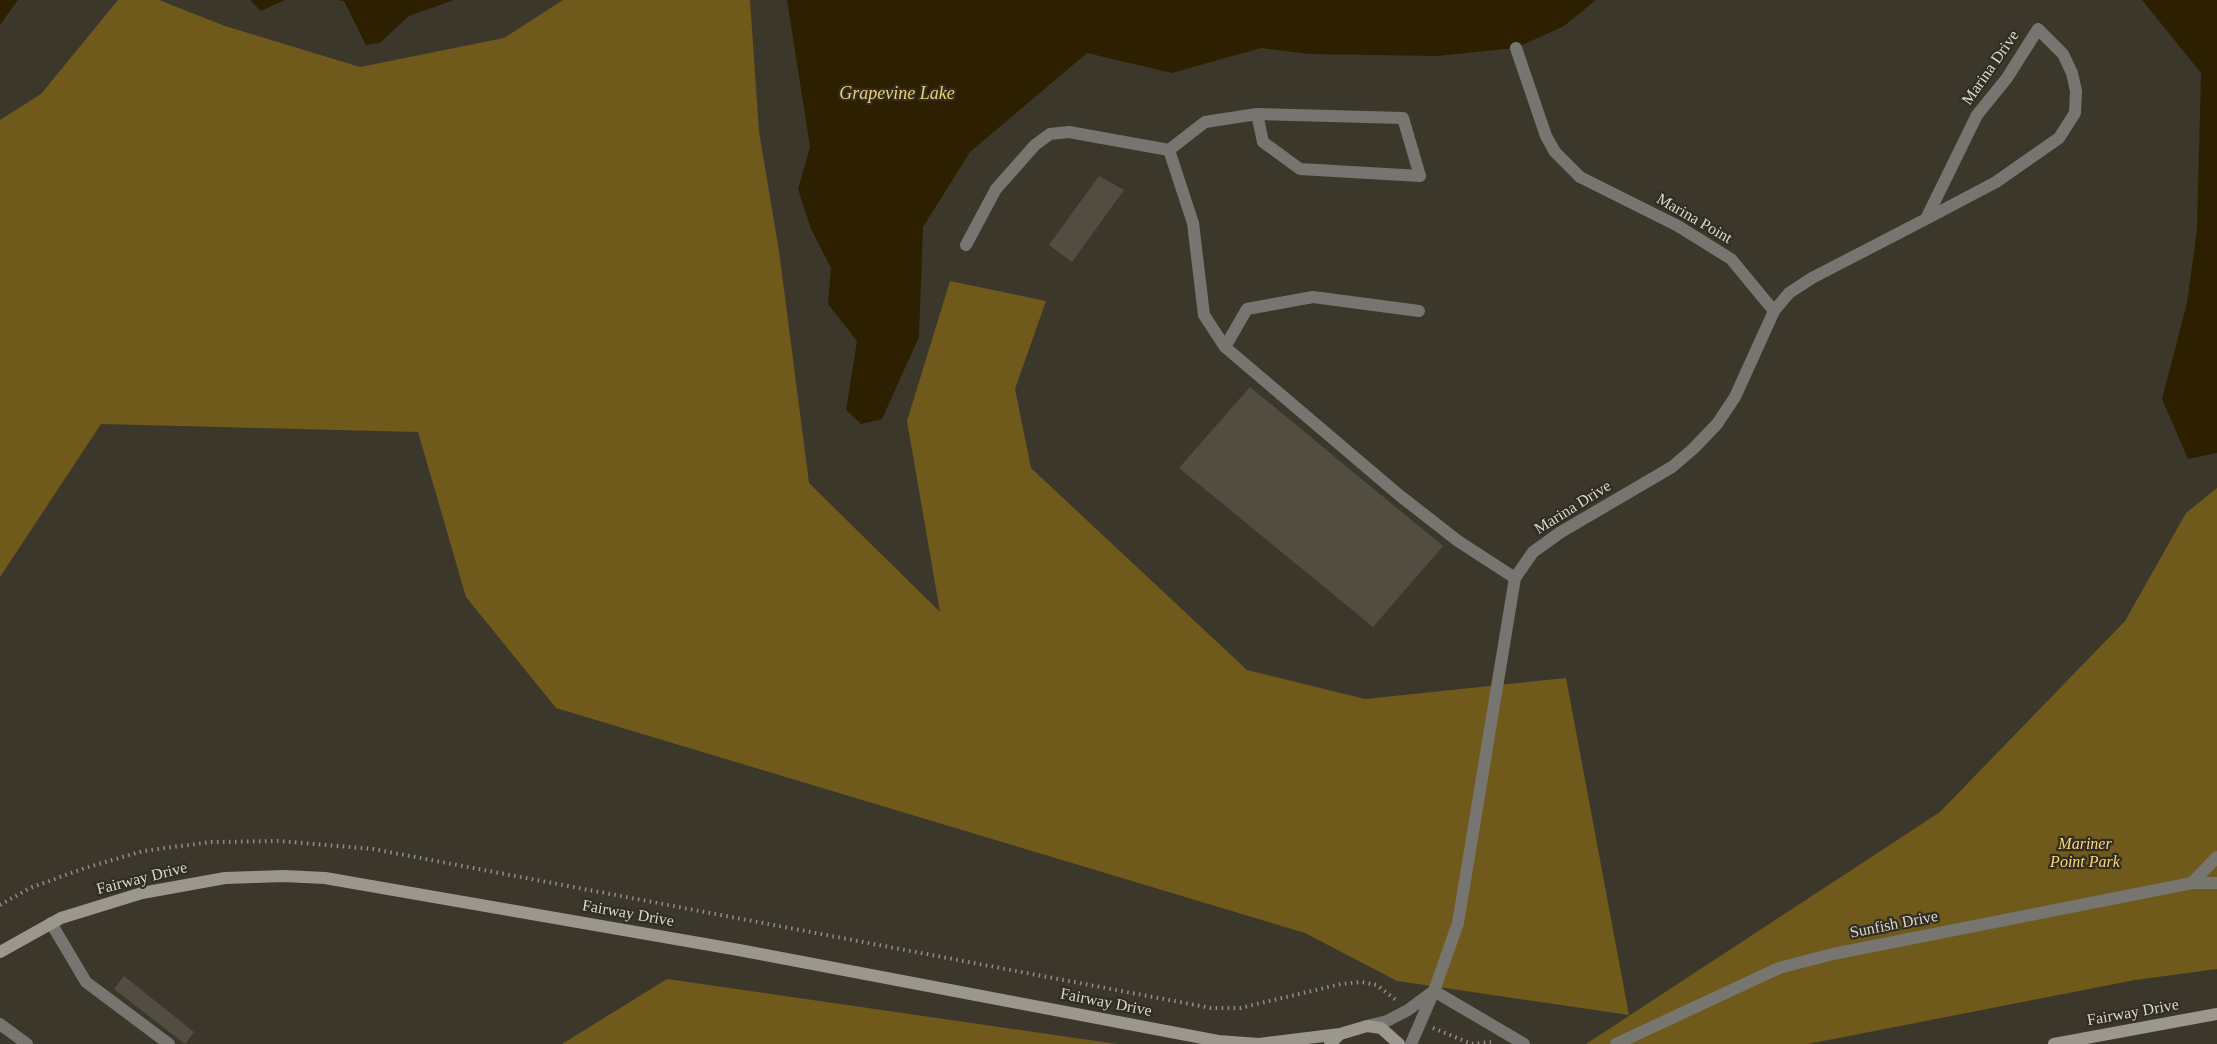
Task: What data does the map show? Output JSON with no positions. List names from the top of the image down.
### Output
{
  "streets": {
    "street": [
      "Marina Drive",
      "Marina Point",
      "Fairway Drive",
      "Sunfish Drive"
    ]
  },
  "crossings": [
    ["Marina Drive", "Marina Point"]
  ],
  "water": ["Grapevine Lake"],
  "parks": ["Mariner Point Park"]
}
